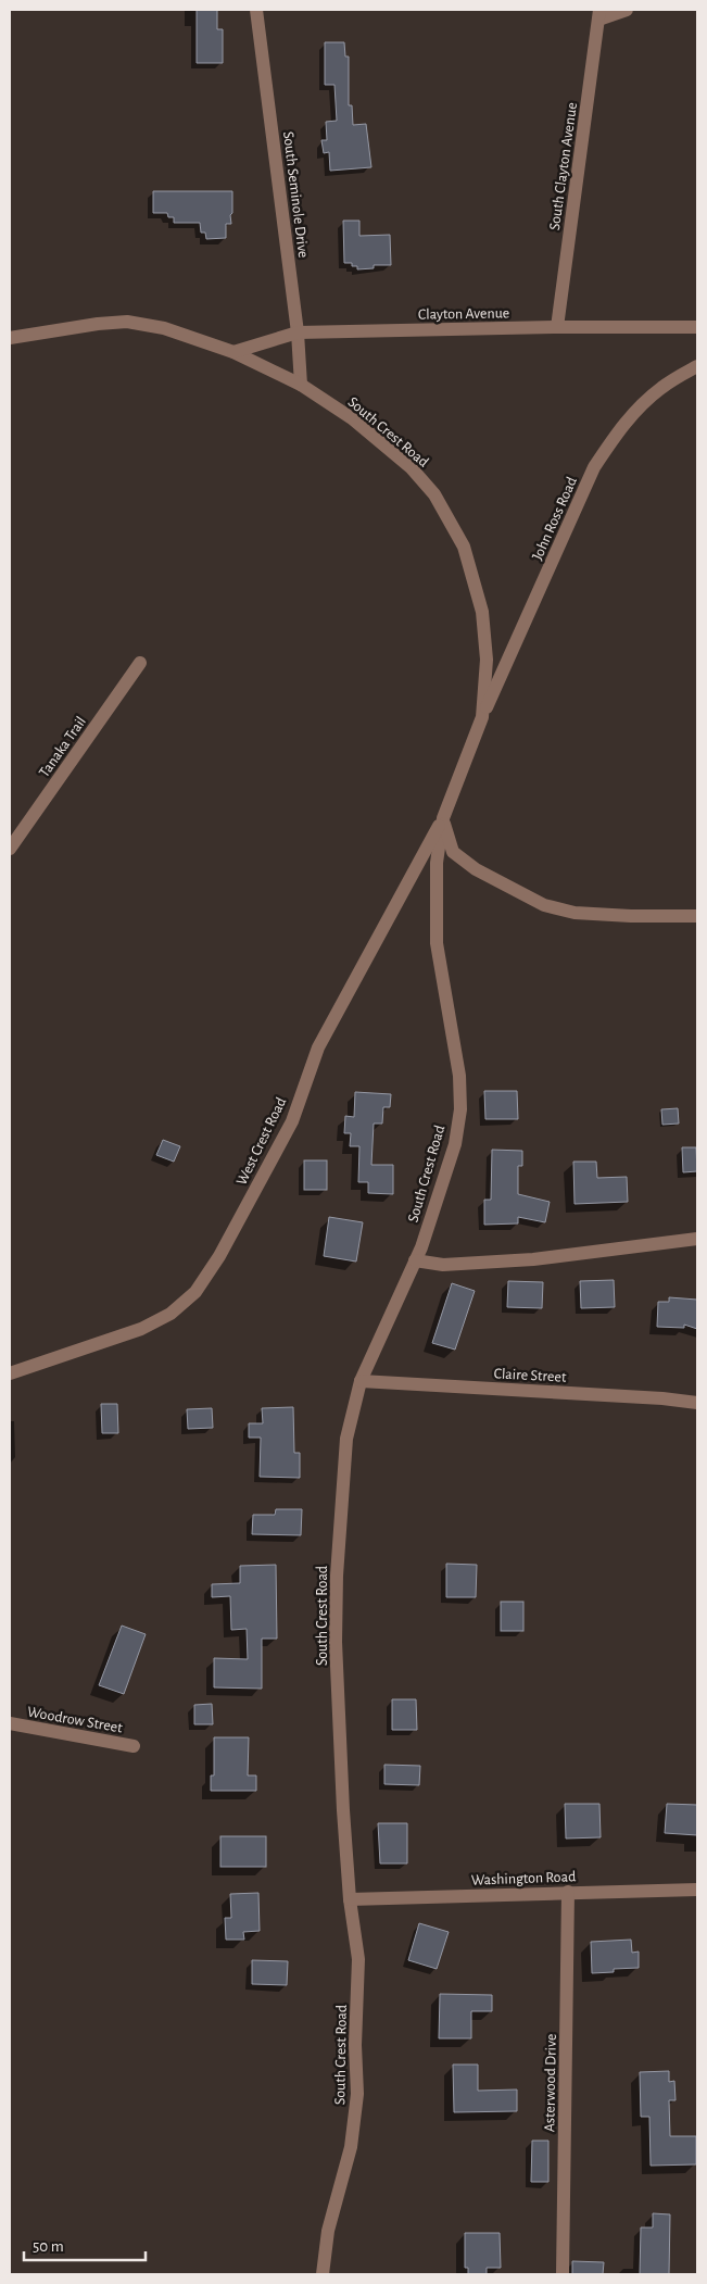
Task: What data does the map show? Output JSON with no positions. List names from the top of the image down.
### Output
{
  "streets": {
    "street": [
      "South Clayton Avenue",
      "South Seminole Drive",
      "Clayton Avenue",
      "South Crest Road",
      "John Ross Road",
      "Tanaka Trail",
      "West Crest Road",
      "Claire Street",
      "Woodrow Street",
      "Washington Road",
      "Asterwood Drive"
    ]
  },
  "crossings": [
    ["South Clayton Avenue", "Clayton Avenue"],
    ["South Seminole Drive", "Clayton Avenue"],
    ["South Seminole Drive", "South Crest Road"],
    ["Clayton Avenue", "South Crest Road"],
    ["South Crest Road", "John Ross Road"],
    ["South Crest Road", "West Crest Road"],
    ["South Crest Road", "Claire Street"],
    ["South Crest Road", "Washington Road"],
    ["Washington Road", "Asterwood Drive"]
  ],
  "scale_bar": "50 m"
}
